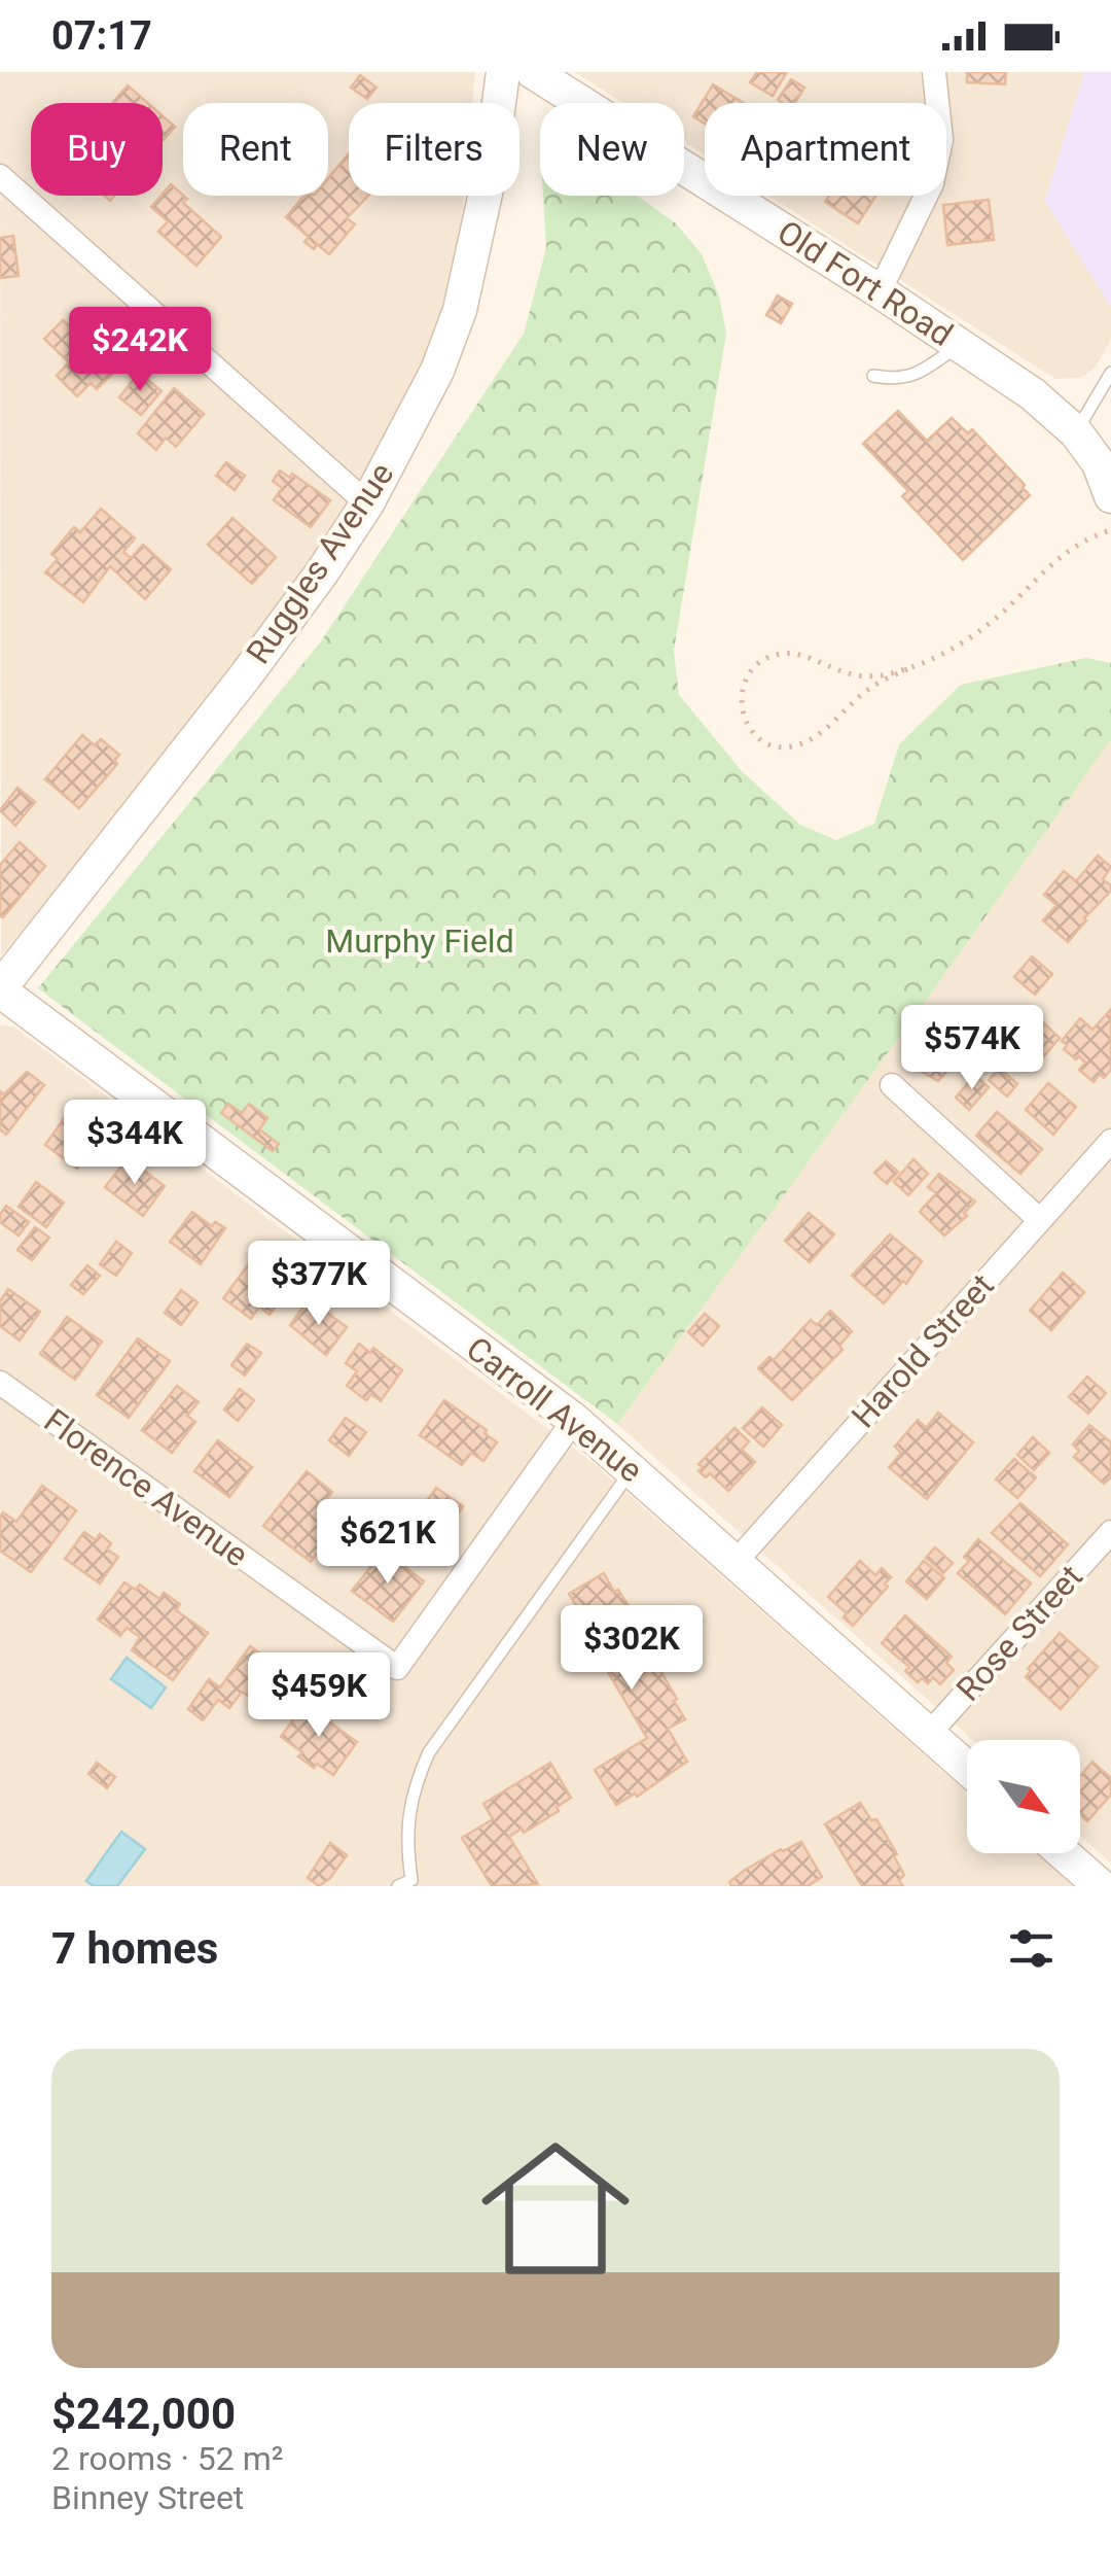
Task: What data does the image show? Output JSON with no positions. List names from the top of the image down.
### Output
{
  "streets": {
    "street": [
      "Old Fort Road",
      "Ruggles Avenue",
      "Harold Street",
      "Carroll Avenue",
      "Florence Avenue",
      "Rose Street"
    ]
  },
  "crossings": [
    ["Ruggles Avenue", "Carroll Avenue"],
    ["Harold Street", "Carroll Avenue"],
    ["Carroll Avenue", "Florence Avenue"],
    ["Carroll Avenue", "Rose Street"]
  ],
  "parks": ["Murphy Field"],
  "north": "bottom right",
  "page": {
    "status": "07:17",
    "chip": [
      "Buy",
      "Rent",
      "Filters",
      "New",
      "Apartment"
    ],
    "price": [
      "$242K",
      "$574K",
      "$344K",
      "$377K",
      "$621K",
      "$302K",
      "$459K"
    ],
    "heading": "7 homes",
    "list": [
      {
        "name": "$242,000",
        "note": "2 rooms · 52 m² · Binney Street"
      }
    ]
  }
}
